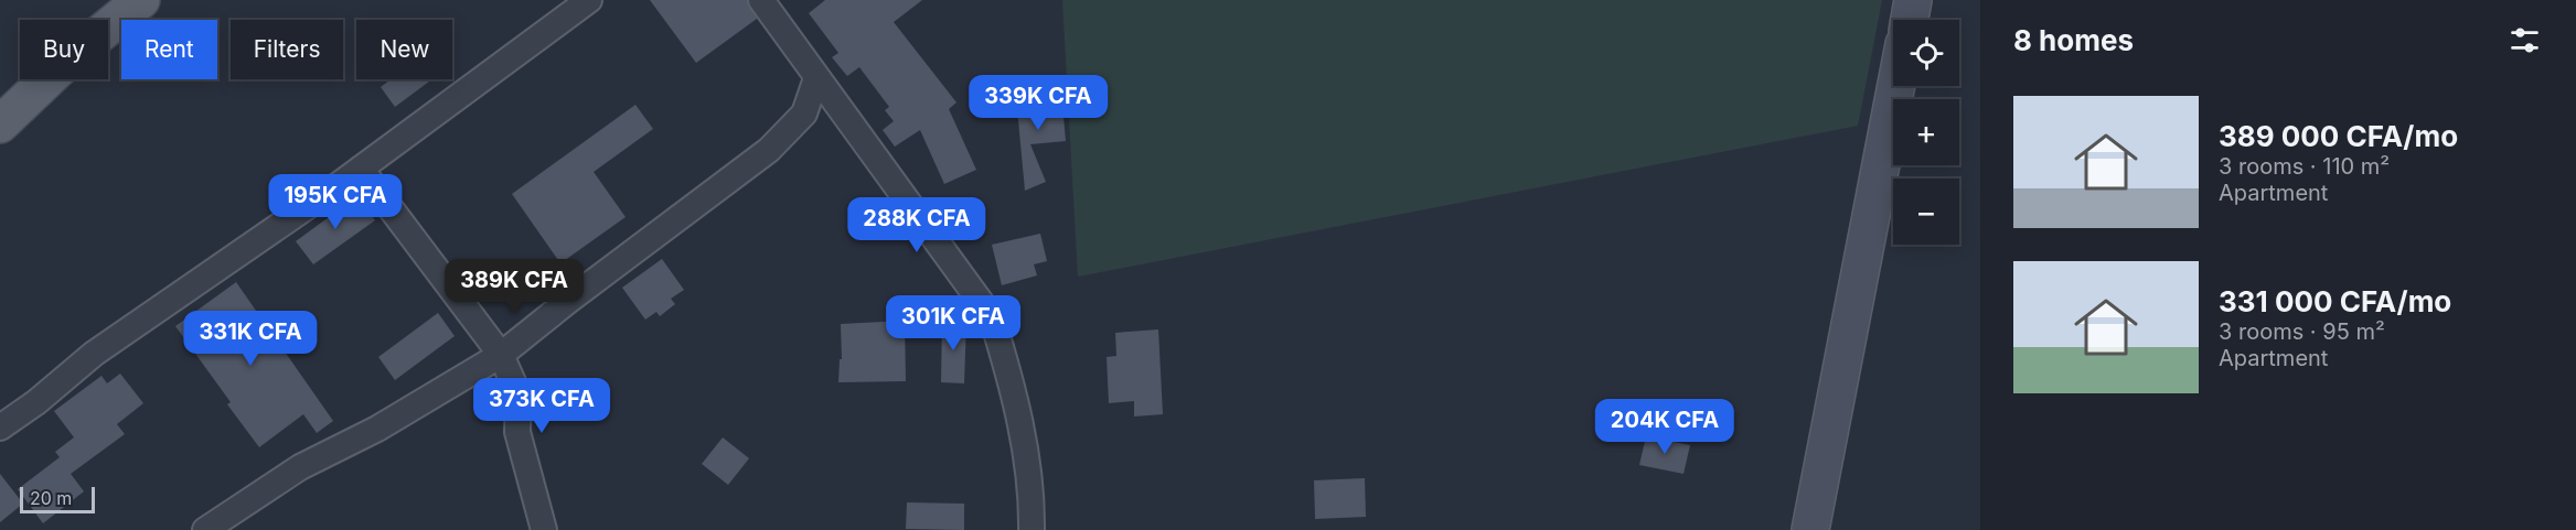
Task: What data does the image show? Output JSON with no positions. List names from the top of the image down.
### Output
{
  "scale_bar": "20 m",
  "page": {
    "heading": "8 homes",
    "map_buttons": ["+", "−"],
    "chip": [
      "Buy",
      "Rent",
      "Filters",
      "New"
    ],
    "price": [
      "339K CFA",
      "195K CFA",
      "288K CFA",
      "389K CFA",
      "301K CFA",
      "331K CFA",
      "373K CFA",
      "204K CFA"
    ],
    "list": [
      {
        "name": "389 000 CFA/mo",
        "note": "3 rooms · 110 m² · Apartment"
      },
      {
        "name": "331 000 CFA/mo",
        "note": "3 rooms · 95 m² · Apartment"
      }
    ],
    "scale": "20 m"
  }
}
